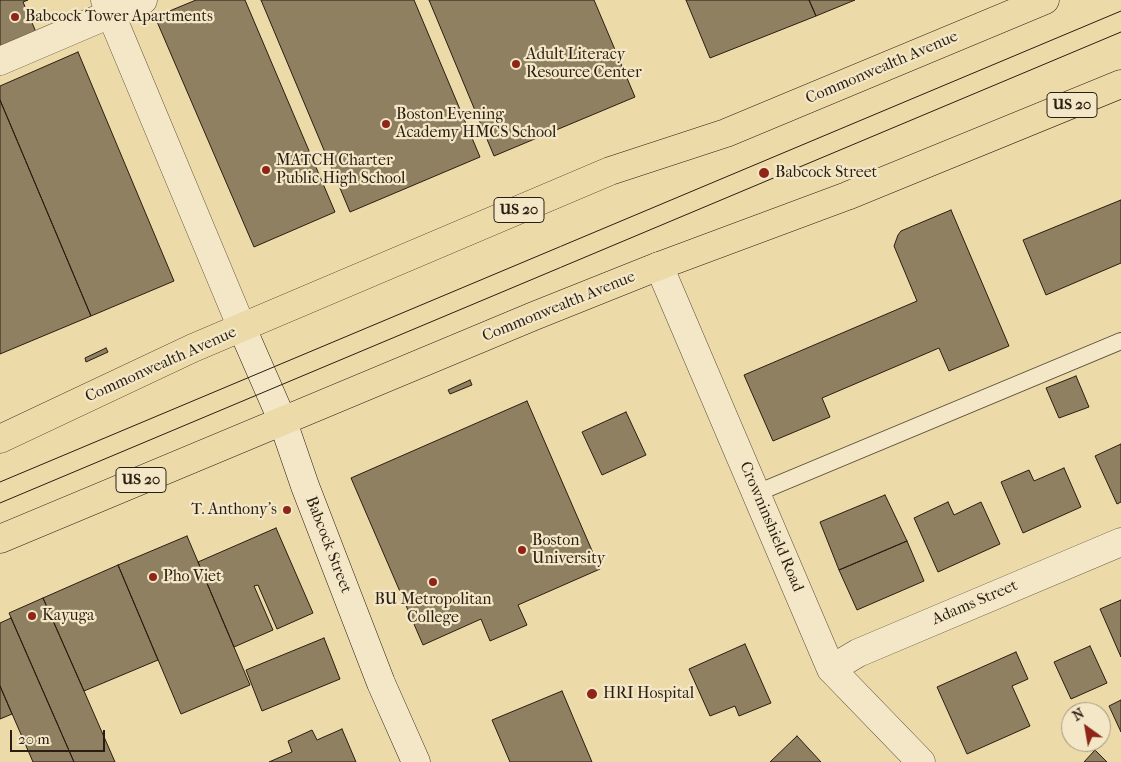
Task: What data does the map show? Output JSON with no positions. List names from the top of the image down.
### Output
{
  "streets": {
    "main road": ["Commonwealth Avenue", "US 20"],
    "street": ["Crowninshield Road", "Babcock Street", "Adams Street"]
  },
  "crossings": [
    ["Commonwealth Avenue", "Crowninshield Road"],
    ["Commonwealth Avenue", "Babcock Street"],
    ["Crowninshield Road", "Adams Street"]
  ],
  "places": [
    "Babcock Tower Apartments",
    "Adult Literacy Resource Center",
    "Boston Evening Academy HMCS School",
    "MATCH Charter Public High School",
    "Babcock Street",
    "T. Anthony's",
    "Boston University",
    "Pho Viet",
    "BU Metropolitan College",
    "Kayuga",
    "HRI Hospital"
  ],
  "scale_bar": "20 m",
  "north": "top left"
}
